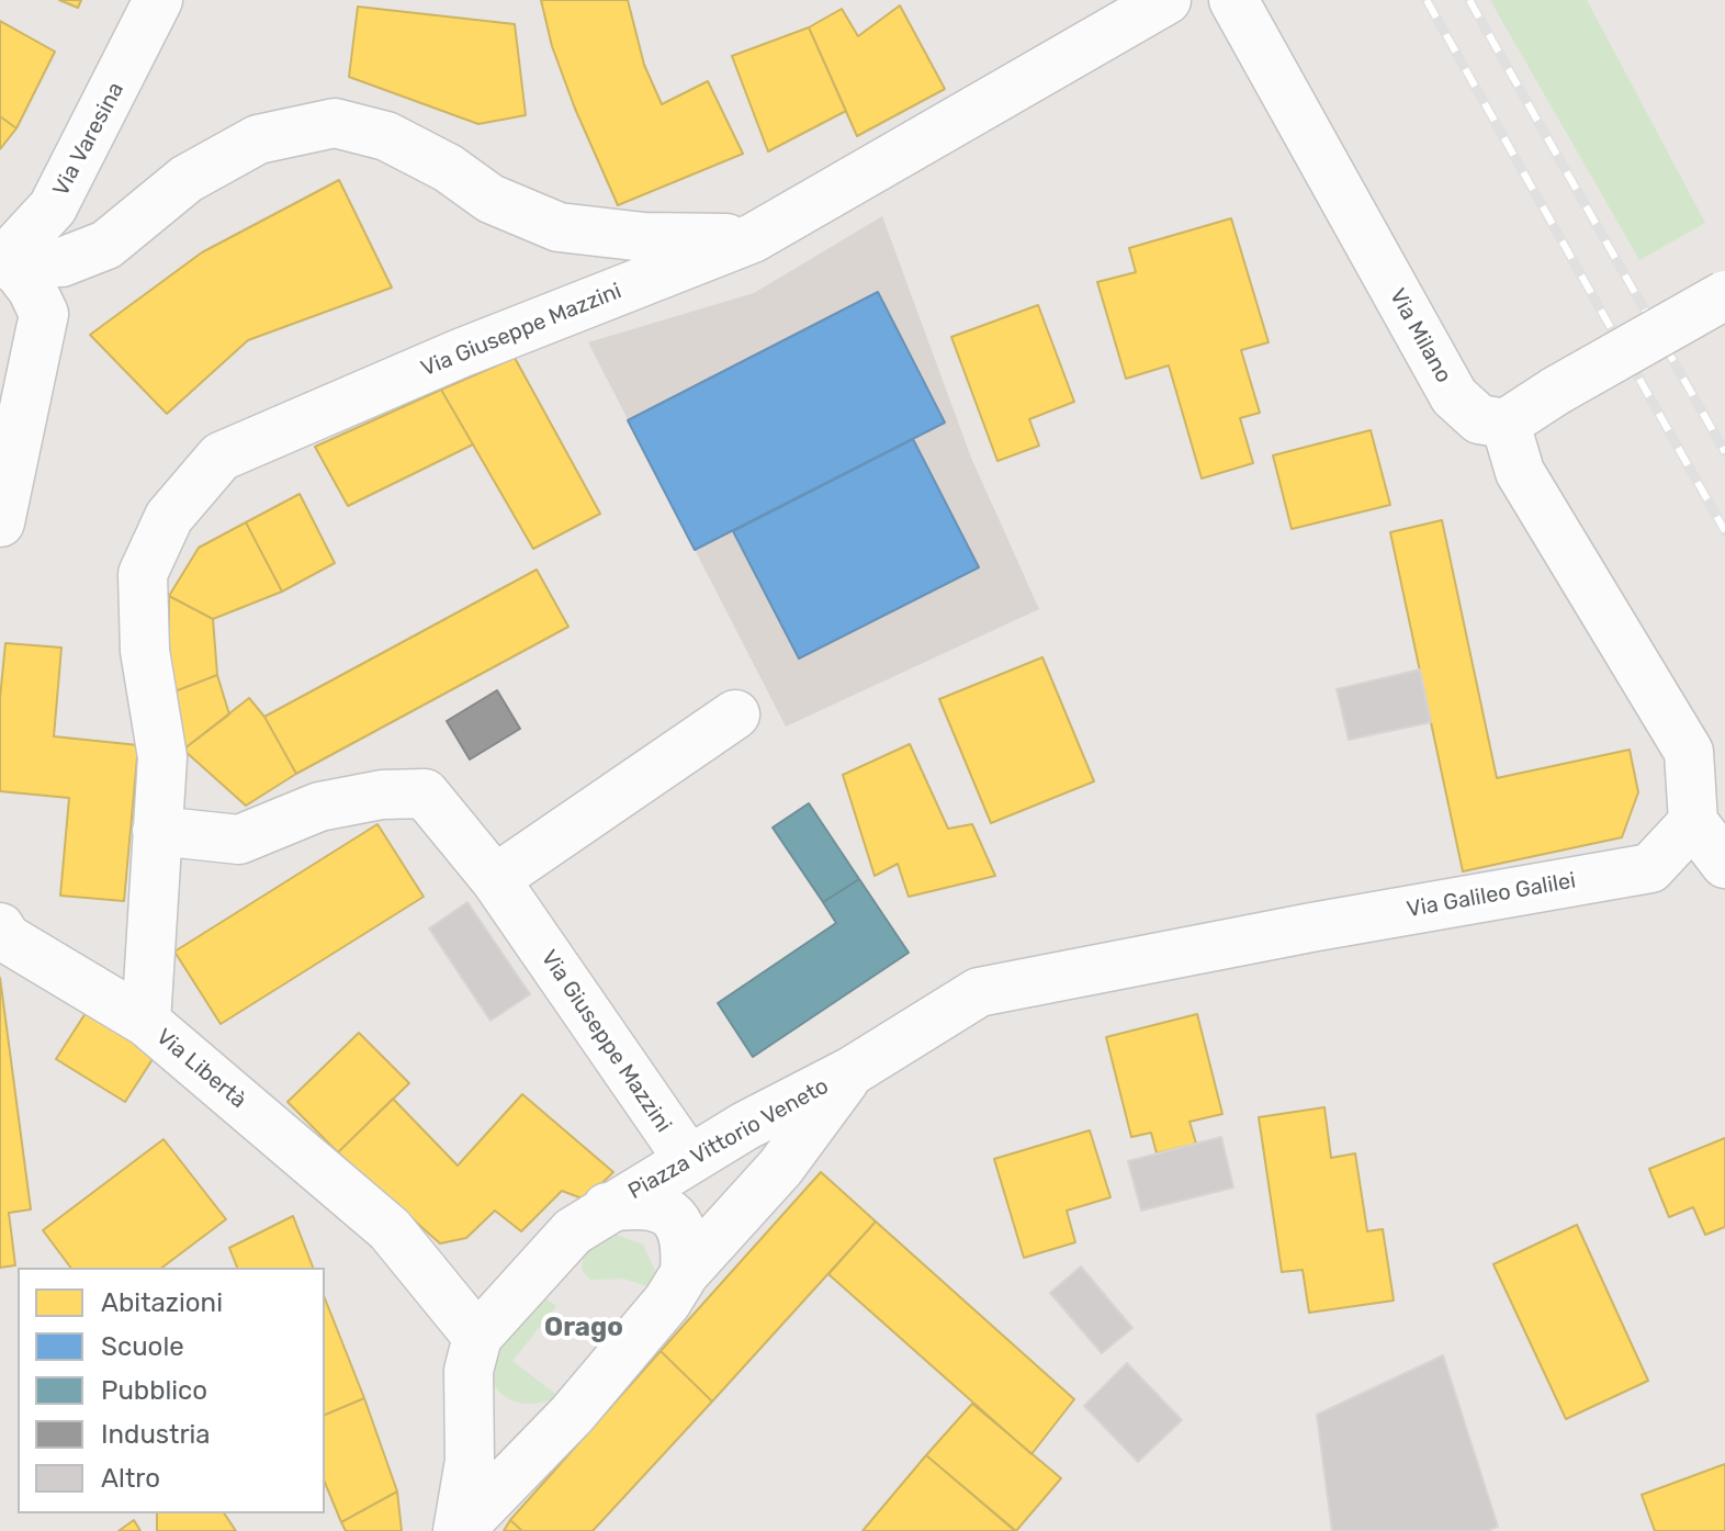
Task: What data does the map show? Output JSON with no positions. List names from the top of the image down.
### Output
{
  "streets": {
    "street": [
      "Via Varesina",
      "Via Giuseppe Mazzini",
      "Via Milano",
      "Via Galileo Galilei",
      "Via Libertà",
      "Piazza Vittorio Veneto"
    ]
  },
  "crossings": [
    ["Via Giuseppe Mazzini", "Via Libertà"],
    ["Via Giuseppe Mazzini", "Piazza Vittorio Veneto"],
    ["Via Galileo Galilei", "Piazza Vittorio Veneto"],
    ["Via Libertà", "Piazza Vittorio Veneto"]
  ],
  "districts": ["Orago"],
  "legend": [
    "Abitazioni",
    "Scuole",
    "Pubblico",
    "Industria",
    "Altro"
  ]
}
